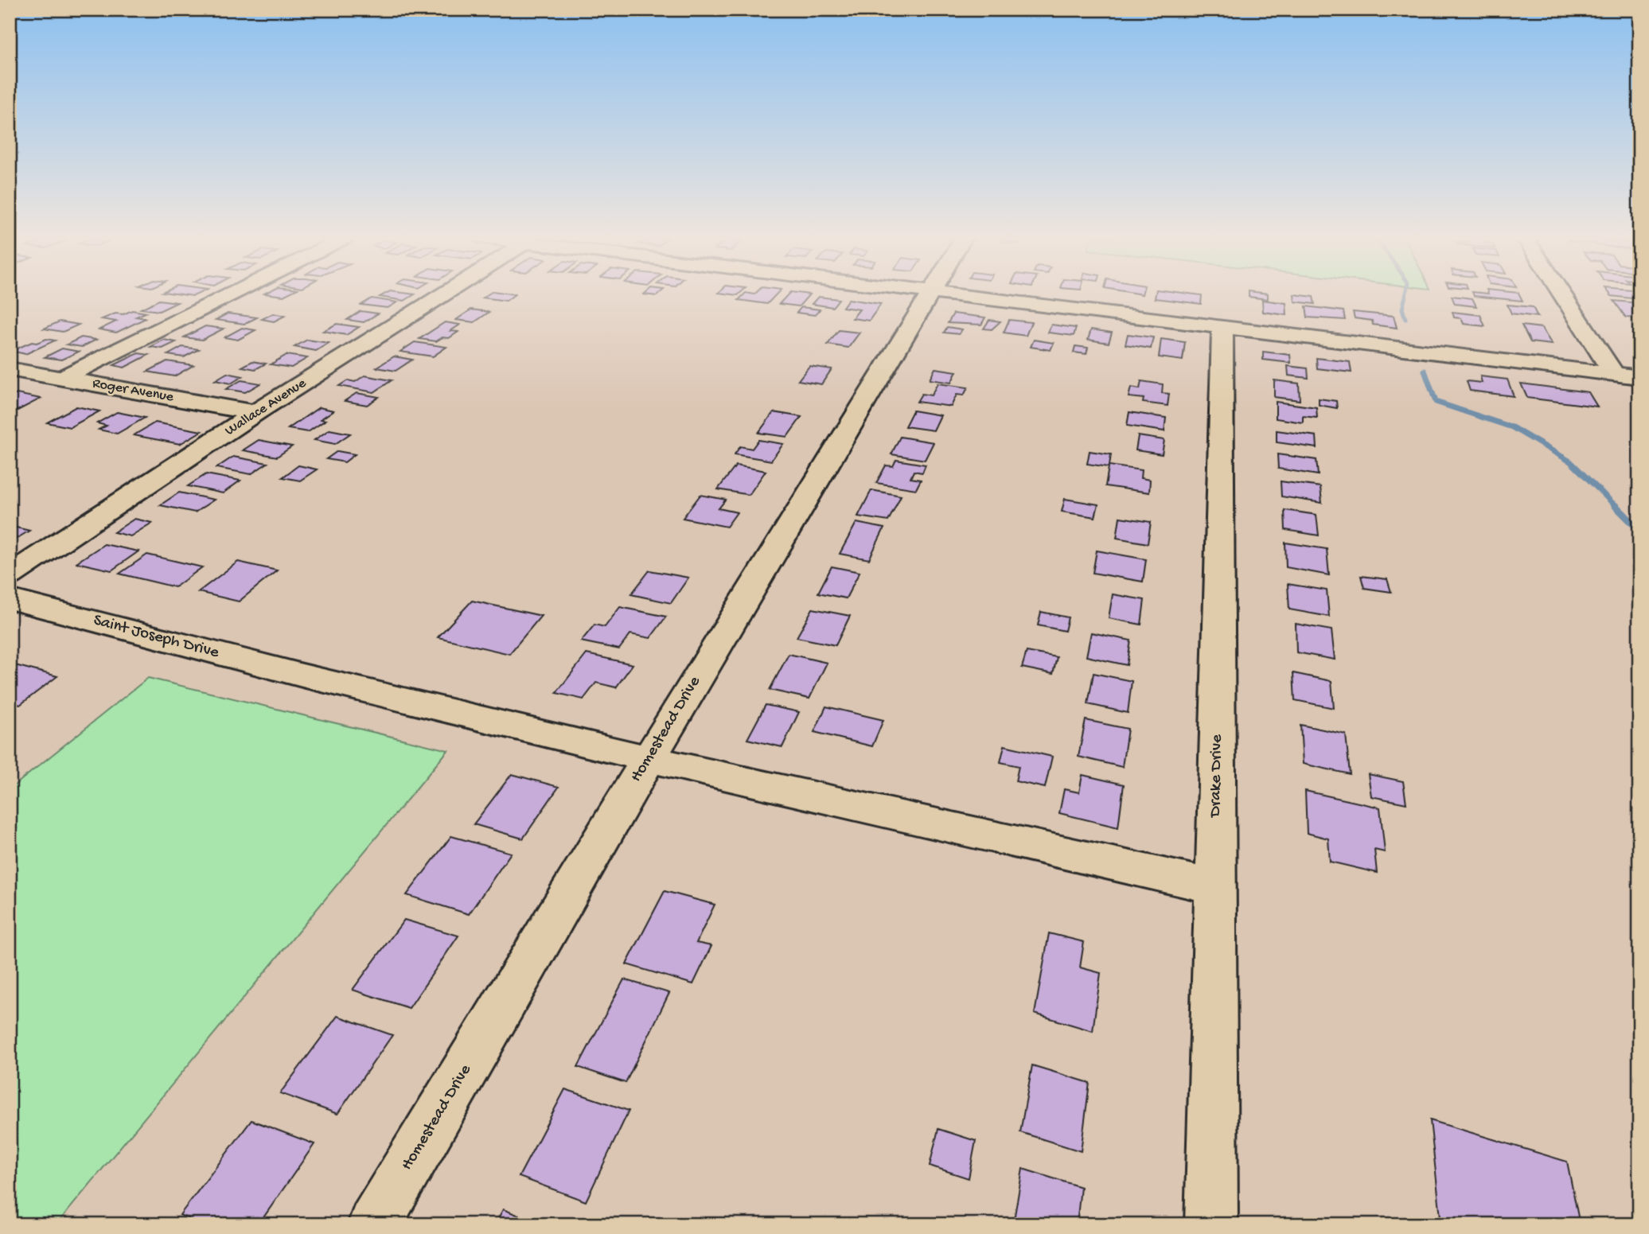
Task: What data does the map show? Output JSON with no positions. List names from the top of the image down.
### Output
{
  "streets": {
    "street": [
      "Roger Avenue",
      "Wallace Avenue",
      "Saint Joseph Drive",
      "Homestead Drive",
      "Drake Drive"
    ]
  },
  "crossings": [
    ["Roger Avenue", "Wallace Avenue"],
    ["Saint Joseph Drive", "Homestead Drive"],
    ["Saint Joseph Drive", "Drake Drive"]
  ]
}
